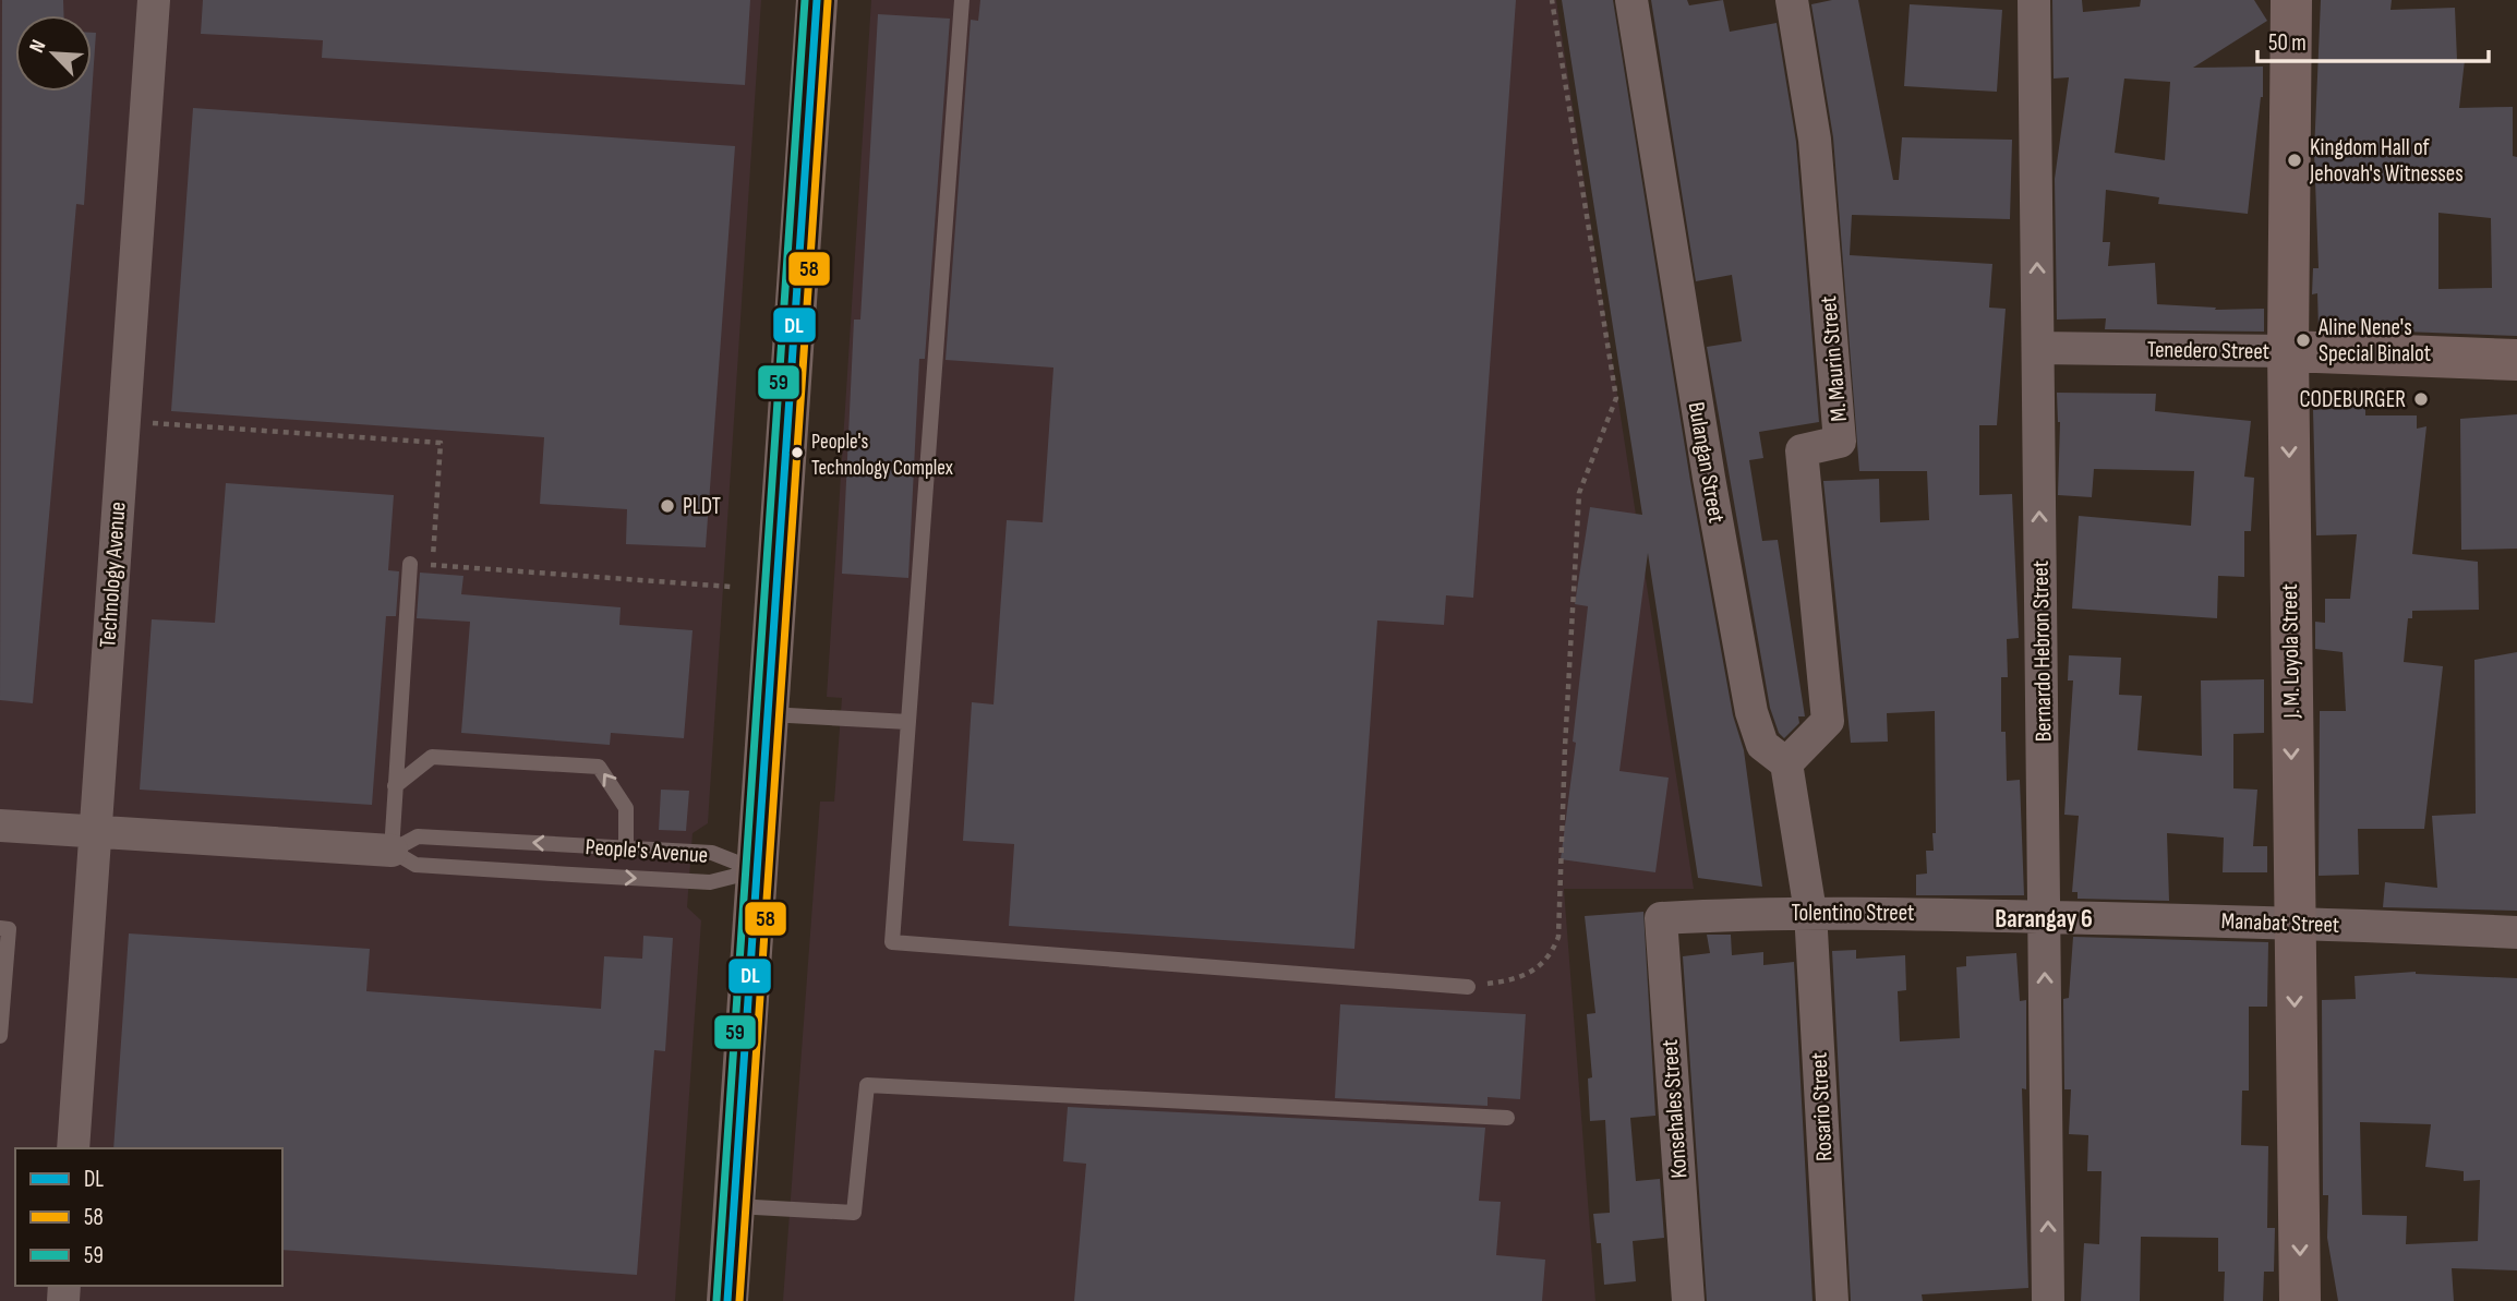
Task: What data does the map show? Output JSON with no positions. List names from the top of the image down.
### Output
{
  "streets": {
    "main road": ["Tenedero Street", "J. M. Loyola Street"],
    "street": [
      "M. Maurin Street",
      "Bulangan Street",
      "Technology Avenue",
      "Bernardo Hebron Street",
      "People's Avenue",
      "Tolentino Street",
      "Manabat Street",
      "Rosario Street",
      "Konsehales Street"
    ]
  },
  "crossings": [
    ["Tenedero Street", "Bernardo Hebron Street"],
    ["Tenedero Street", "J. M. Loyola Street"],
    ["M. Maurin Street", "Bulangan Street"],
    ["Technology Avenue", "People's Avenue"],
    ["Bernardo Hebron Street", "Tolentino Street"],
    ["Bernardo Hebron Street", "Manabat Street"],
    ["J. M. Loyola Street", "Manabat Street"],
    ["Tolentino Street", "Manabat Street"],
    ["Tolentino Street", "Rosario Street"],
    ["Tolentino Street", "Konsehales Street"]
  ],
  "one_way": ["Bernardo Hebron Street", "J. M. Loyola Street"],
  "districts": ["Barangay 6"],
  "places": [
    "Kingdom Hall of Jehovah's Witnesses",
    "Aline Nene's Special Binalot",
    "CODEBURGER",
    "People's Technology Complex",
    "PLDT"
  ],
  "lines": ["transit line DL", "transit line 59", "transit line 58"],
  "legend": ["DL", "58", "59"],
  "scale_bar": "50 m",
  "north": "top left"
}
